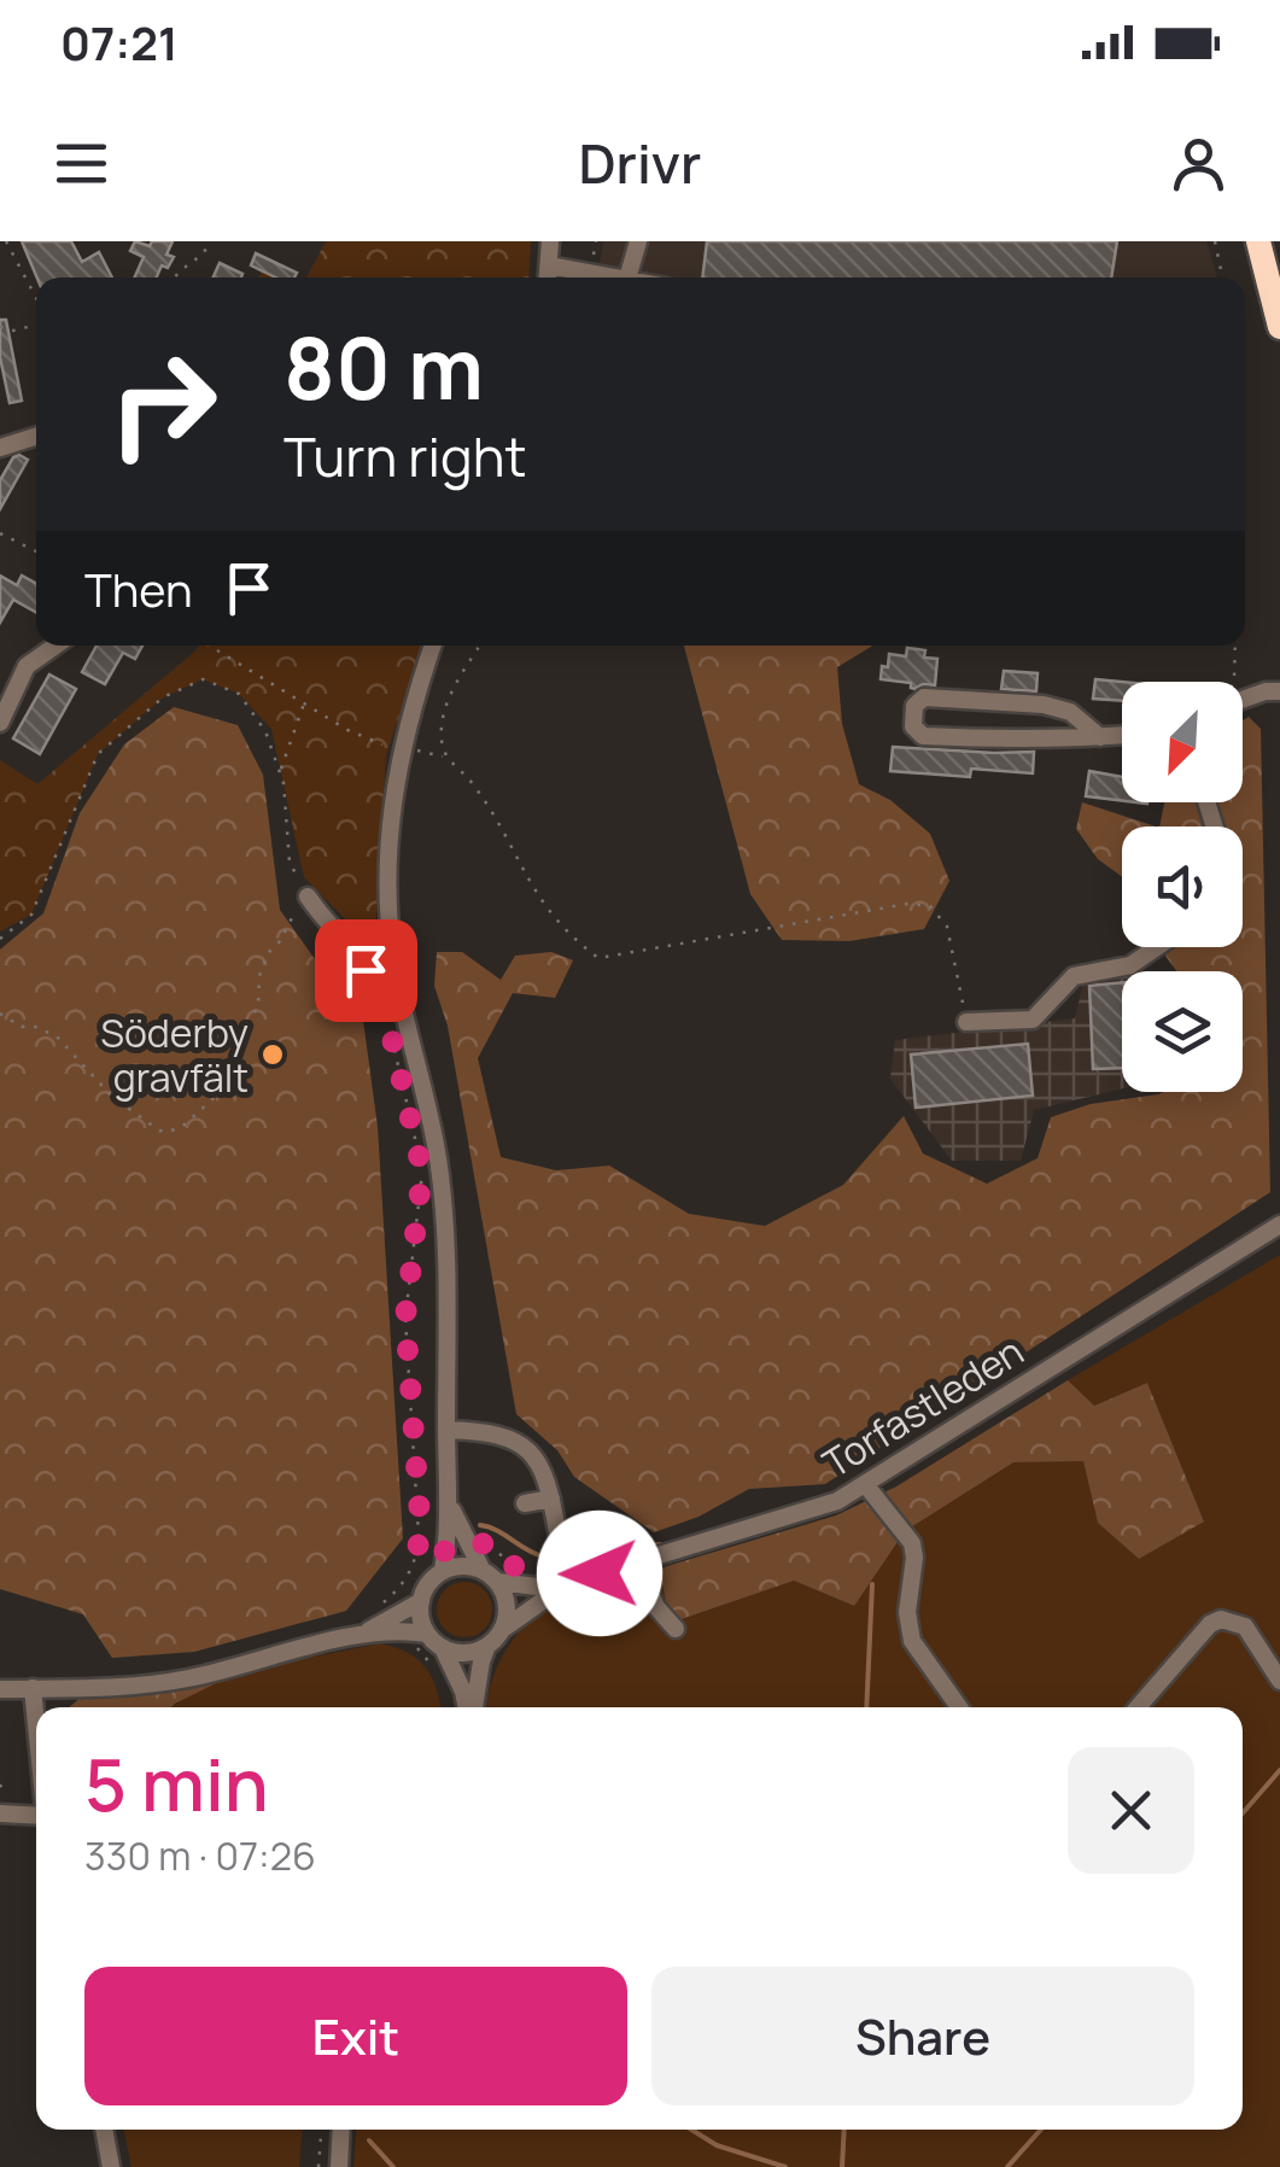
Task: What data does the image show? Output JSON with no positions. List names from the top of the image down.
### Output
{
  "streets": {
    "street": ["Torfastleden"]
  },
  "places": ["Söderby gravfält"],
  "north": "bottom left",
  "page": {
    "status": "07:21",
    "header": "Drivr",
    "turn": ["80 m", "Turn right"],
    "then": "Then",
    "heading": ["5 min", "330 m · 07:26"],
    "buttons": ["Exit", "Share"]
  }
}
